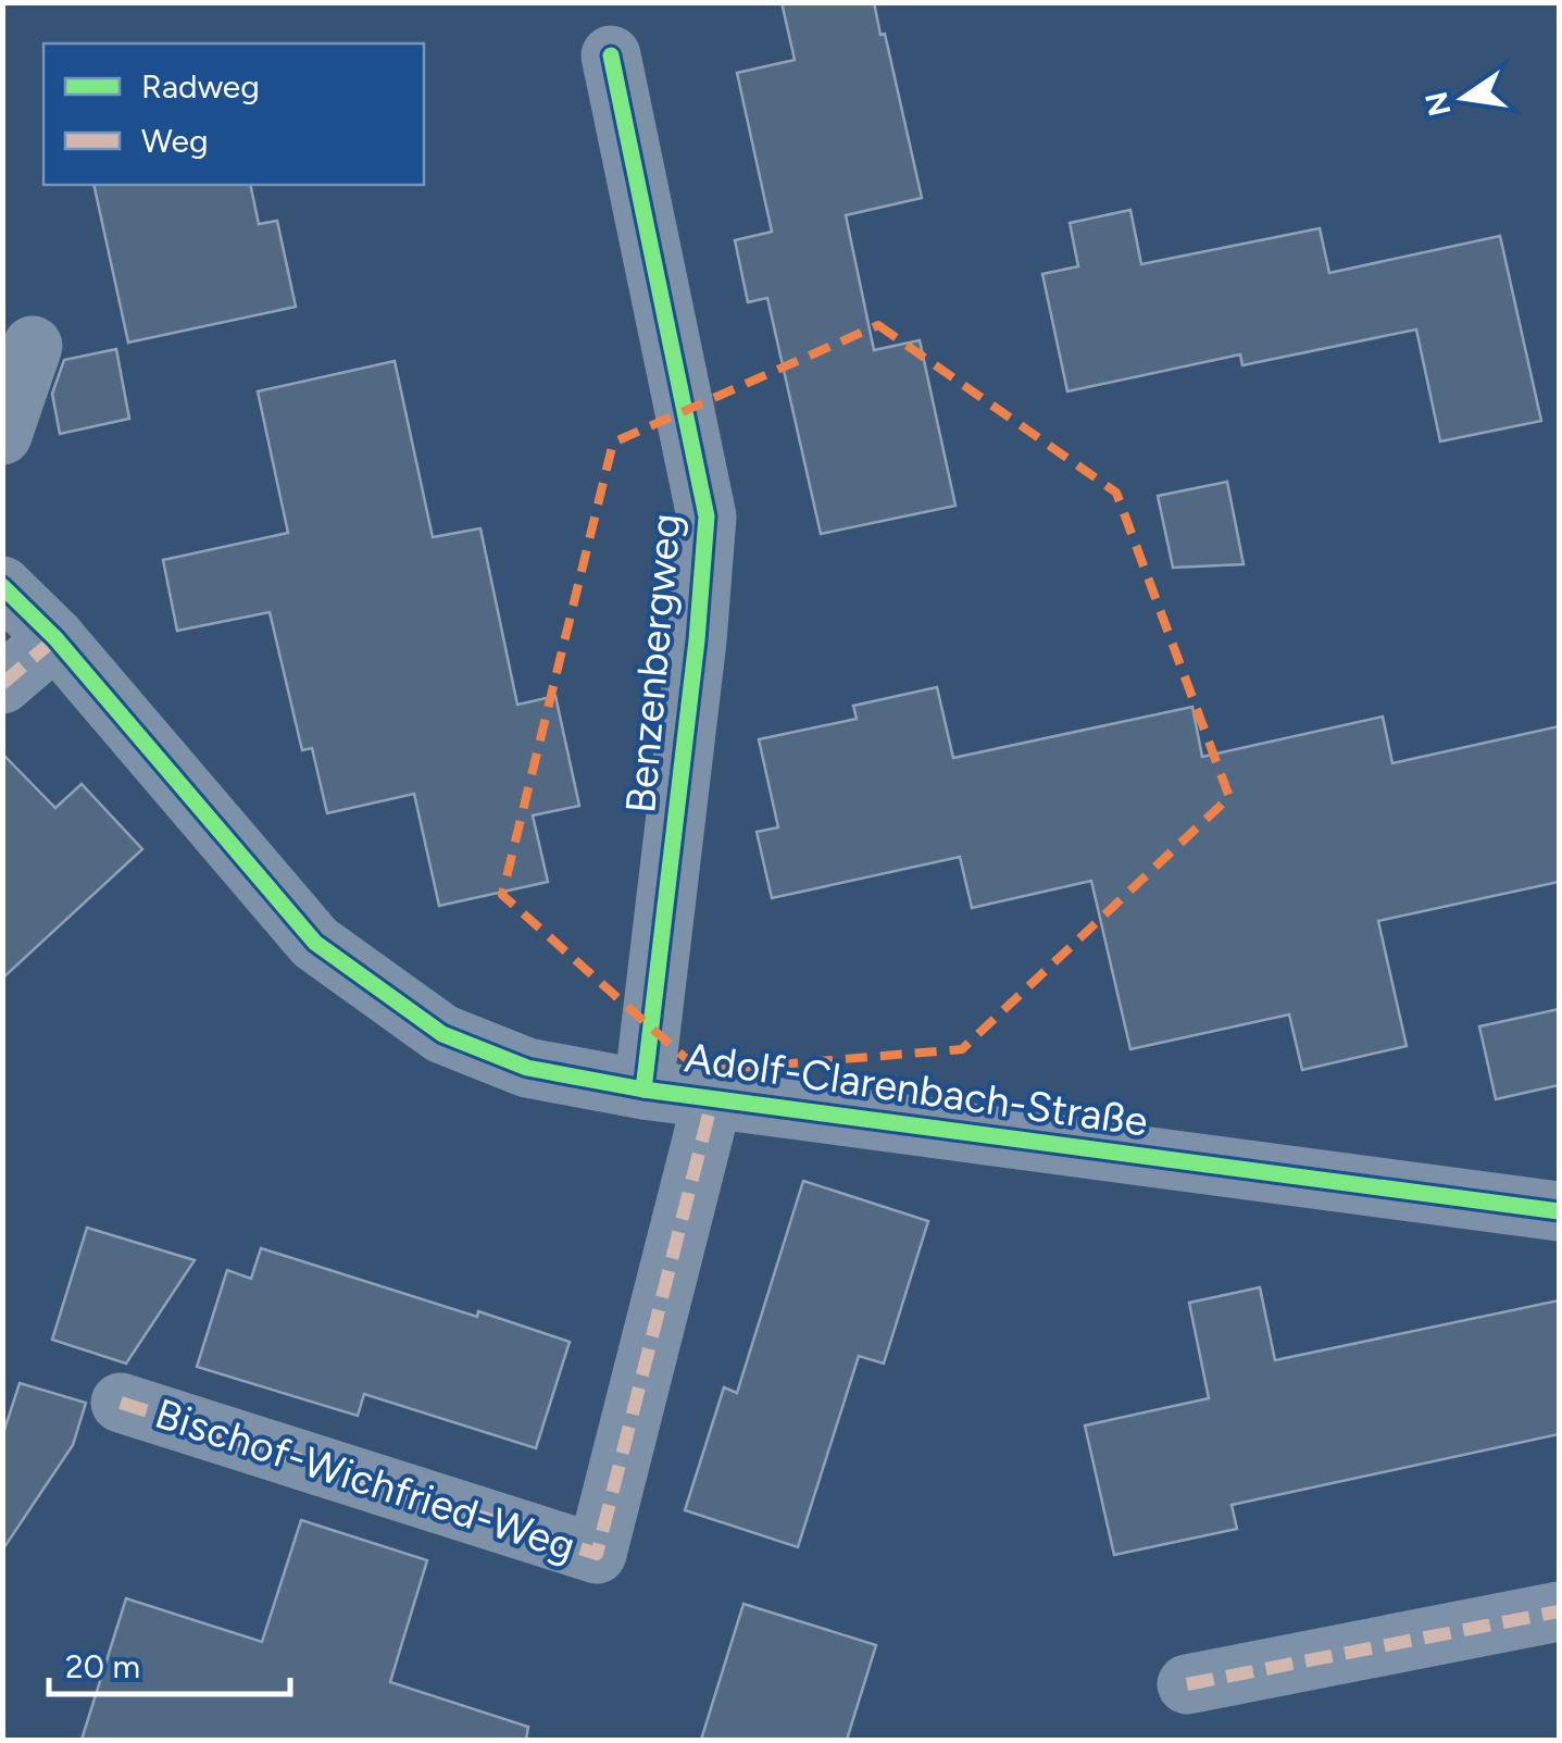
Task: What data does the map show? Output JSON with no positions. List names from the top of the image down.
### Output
{
  "streets": {
    "street": ["Benzenbergweg", "Adolf-Clarenbach-Straße", "Bischof-Wichfried-Weg"]
  },
  "crossings": [
    ["Benzenbergweg", "Adolf-Clarenbach-Straße"],
    ["Adolf-Clarenbach-Straße", "Bischof-Wichfried-Weg"]
  ],
  "legend": ["Radweg", "Weg"],
  "scale_bar": "20 m",
  "north": "left"
}
